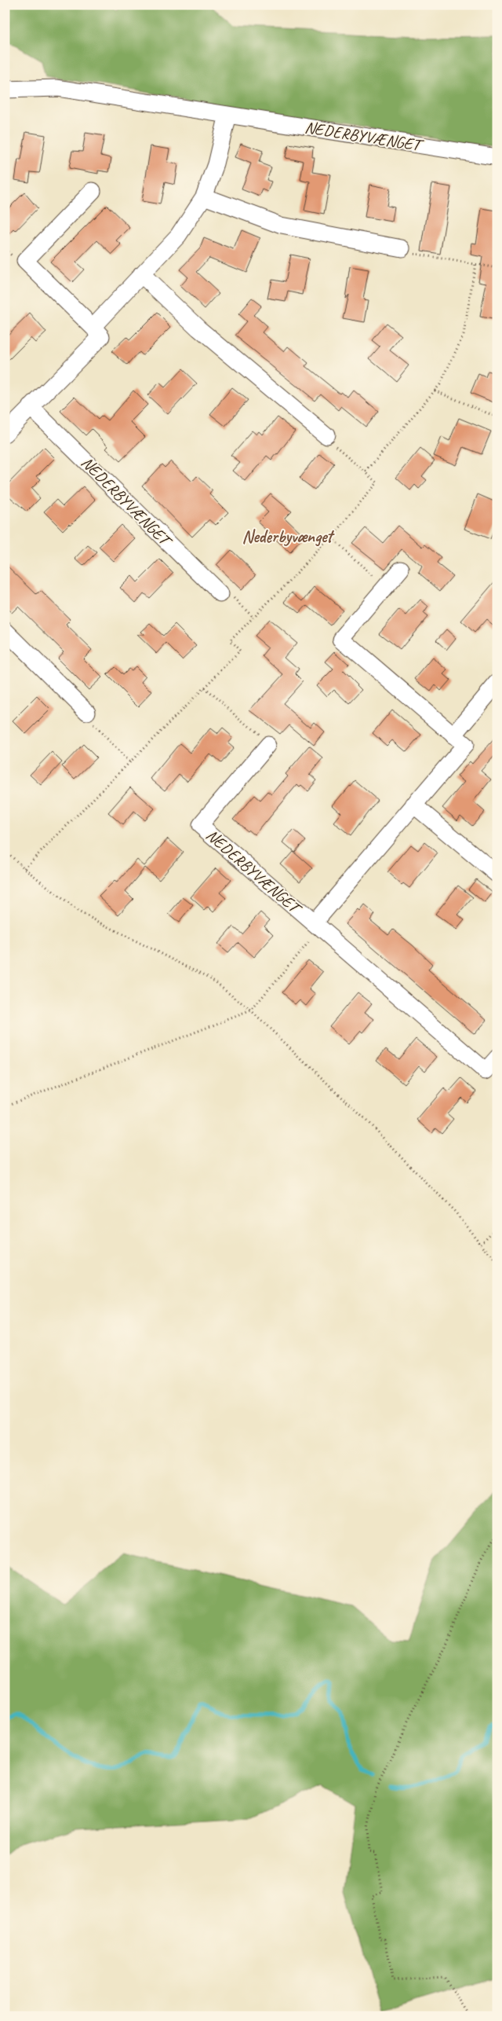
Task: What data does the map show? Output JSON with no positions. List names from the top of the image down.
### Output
{
  "streets": {
    "street": ["NEDERBYVÆNGET"]
  },
  "districts": ["Nederbyvænget"]
}
